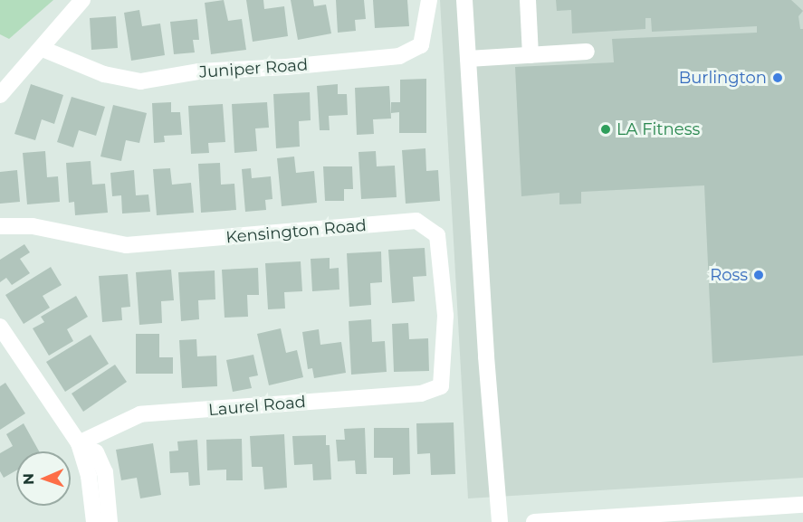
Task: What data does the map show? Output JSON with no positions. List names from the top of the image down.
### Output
{
  "streets": {
    "street": ["Juniper Road", "Kensington Road", "Laurel Road"]
  },
  "crossings": [
    ["Kensington Road", "Laurel Road"]
  ],
  "places": ["Burlington", "LA Fitness", "Ross"],
  "north": "left"
}
